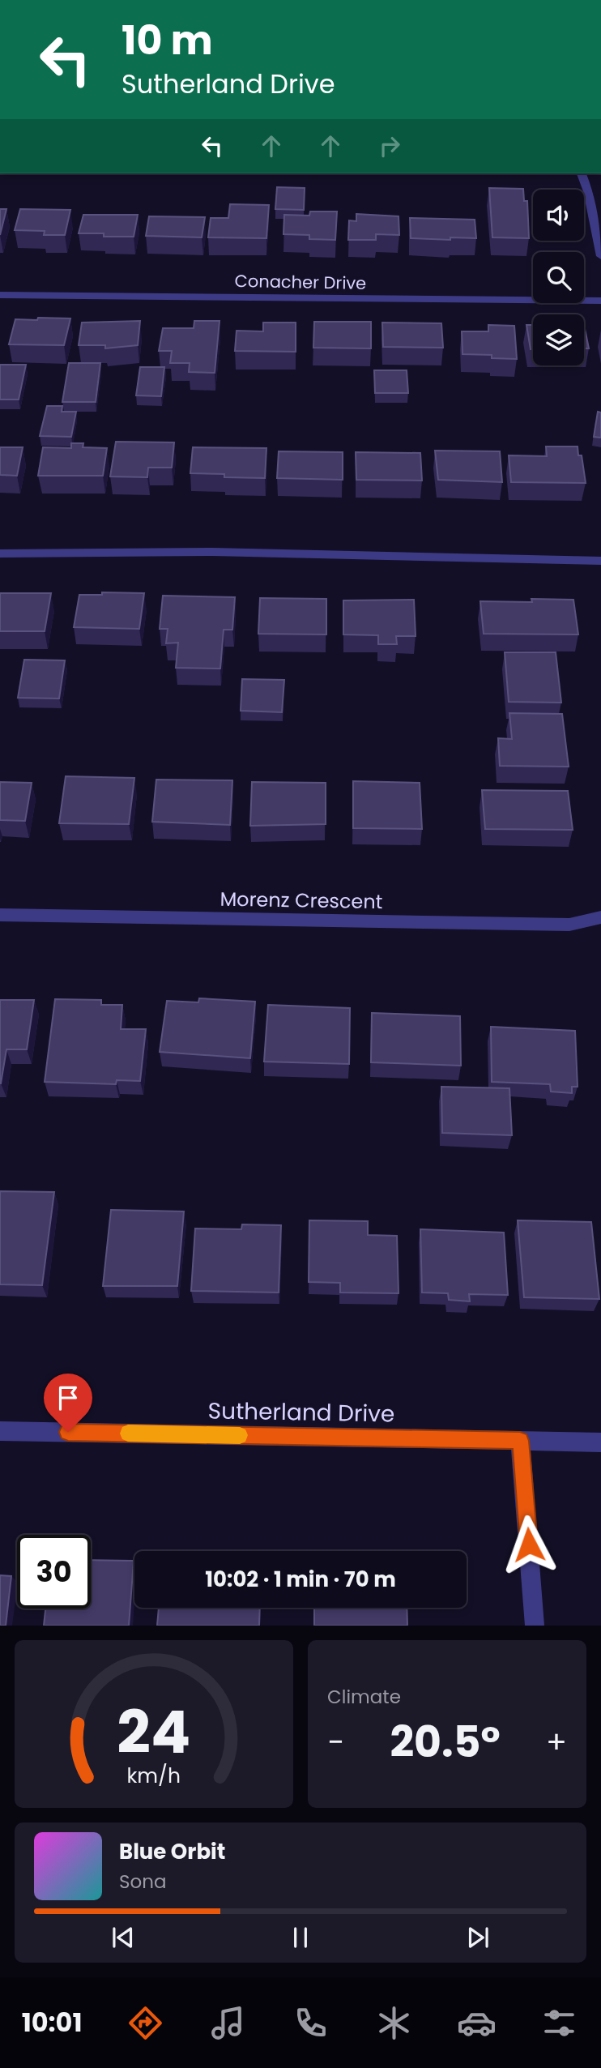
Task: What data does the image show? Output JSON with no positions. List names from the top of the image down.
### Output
{
  "streets": {
    "street": ["Conacher Drive", "Morenz Crescent", "Sutherland Drive"]
  },
  "page": {
    "turn": ["10 m", "Sutherland Drive"],
    "limit": "30",
    "trip": "10:02 · 1 min · 70 m",
    "tile": "Climate",
    "heat": ["−", "20.5°", "+"],
    "song": ["Blue Orbit", "Sona"],
    "tabs": "10:01",
    "gauge": ["24", "km/h"]
  }
}
